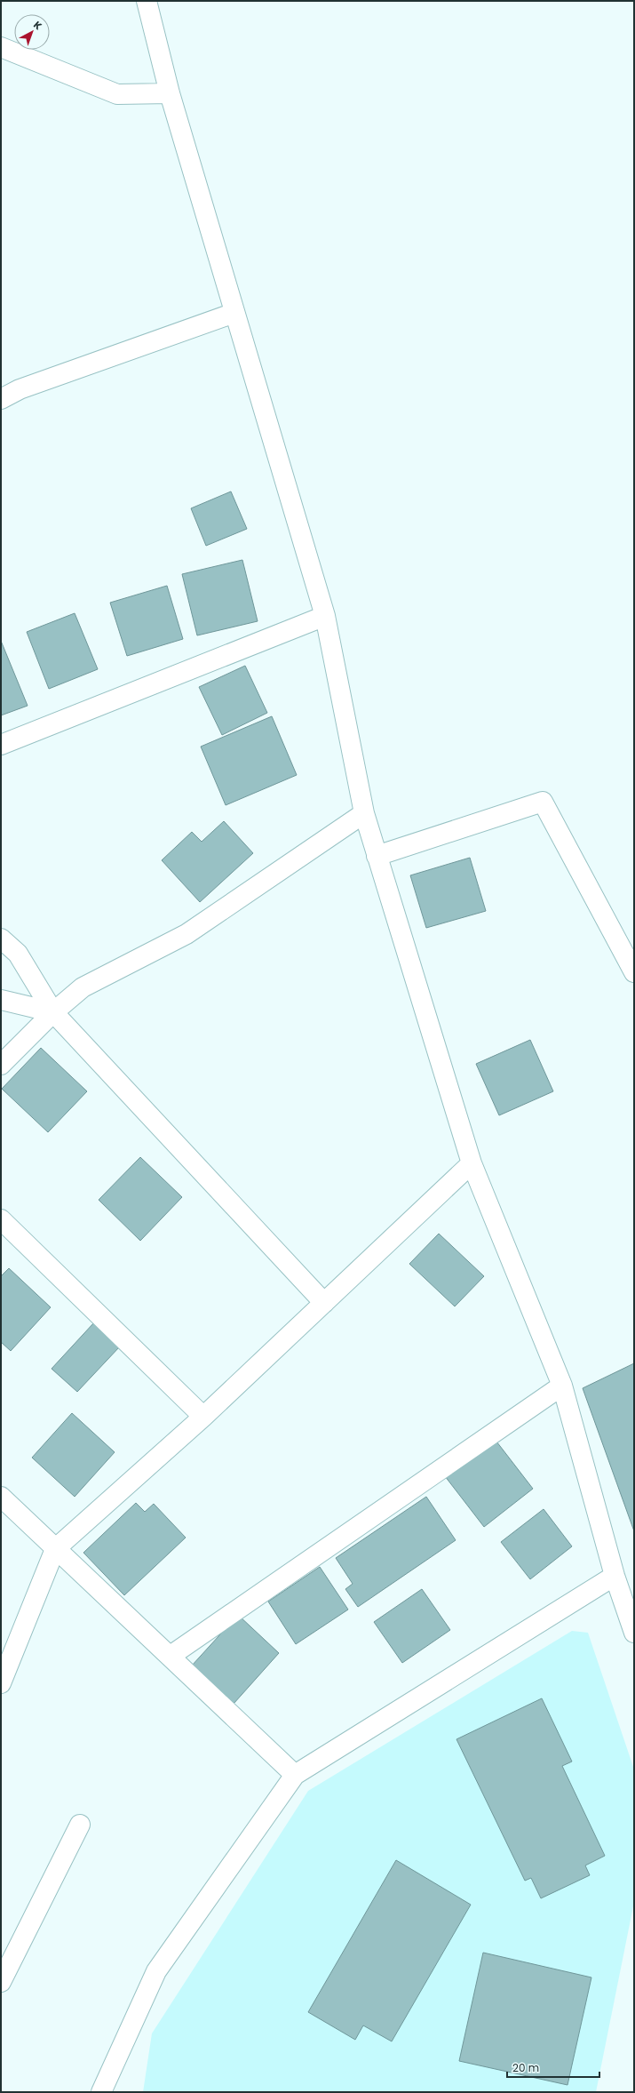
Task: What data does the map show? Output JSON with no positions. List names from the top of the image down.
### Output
{
  "scale_bar": "20 m",
  "north": "top right"
}
